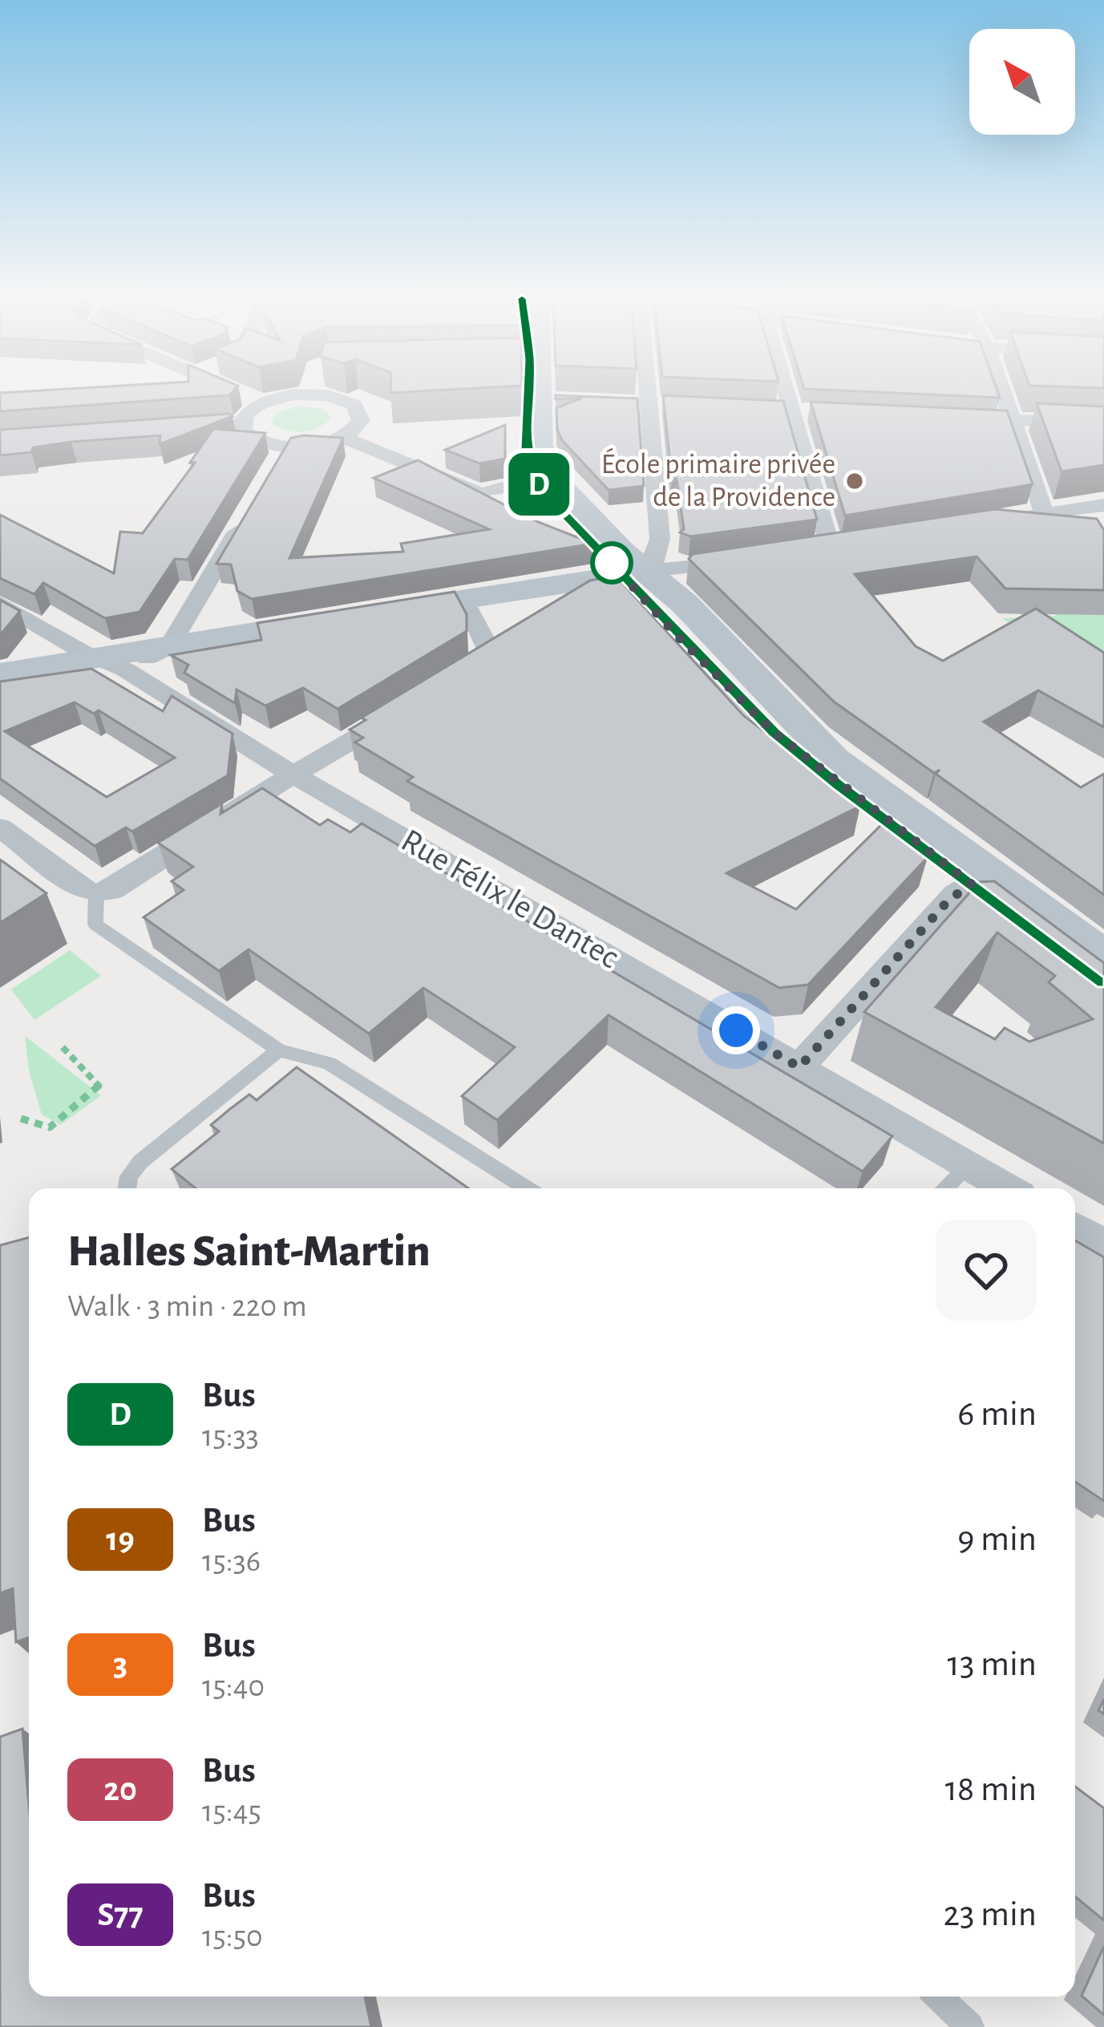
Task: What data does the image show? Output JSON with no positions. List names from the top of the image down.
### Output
{
  "streets": {
    "street": ["Rue Félix le Dantec"]
  },
  "places": ["École primaire privée de la Providence"],
  "lines": ["bus line D"],
  "north": "top left",
  "page": {
    "on_map": "D",
    "heading": ["Halles Saint-Martin", "Walk · 3 min · 220 m"],
    "list": [
      {
        "mark": "D",
        "name": "Bus",
        "note": "15:33",
        "value": "6 min"
      },
      {
        "mark": "19",
        "name": "Bus",
        "note": "15:36",
        "value": "9 min"
      },
      {
        "mark": "3",
        "name": "Bus",
        "note": "15:40",
        "value": "13 min"
      },
      {
        "mark": "20",
        "name": "Bus",
        "note": "15:45",
        "value": "18 min"
      },
      {
        "mark": "S77",
        "name": "Bus",
        "note": "15:50",
        "value": "23 min"
      }
    ]
  }
}
